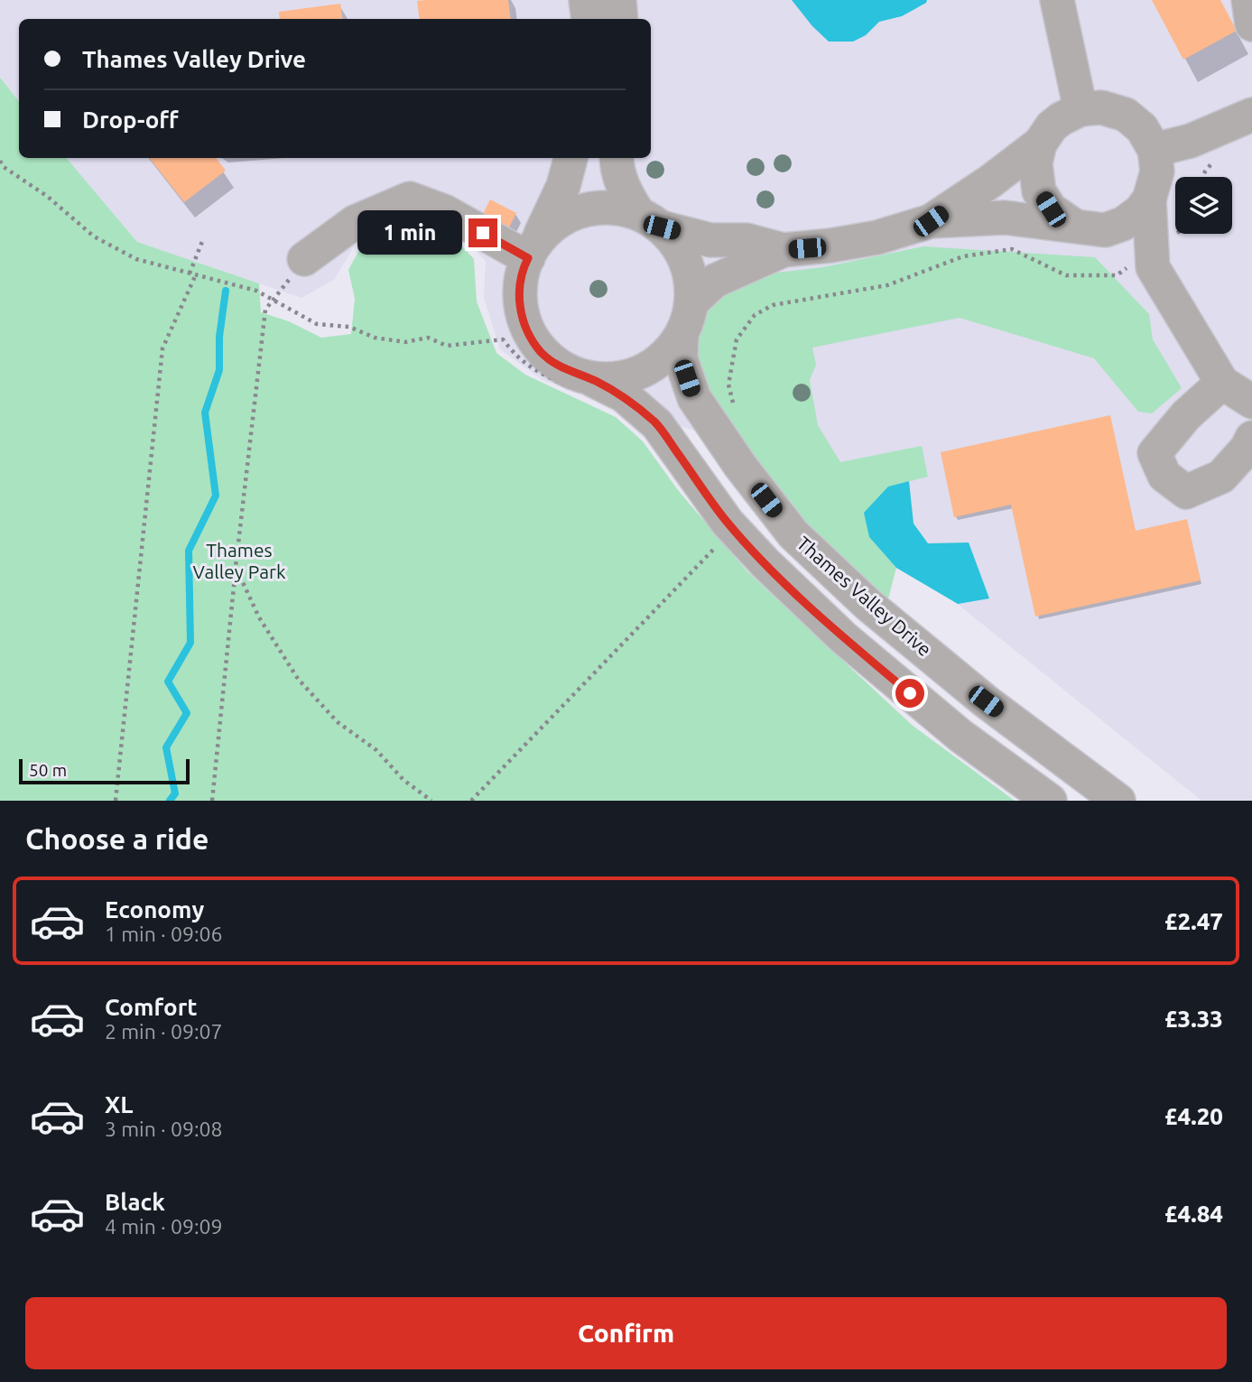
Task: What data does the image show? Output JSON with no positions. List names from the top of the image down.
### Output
{
  "streets": {
    "street": ["Thames Valley Drive"]
  },
  "parks": ["Thames Valley Park"],
  "scale_bar": "50 m",
  "page": {
    "banner": ["Thames Valley Drive", "Drop-off"],
    "bubble": "1 min",
    "scale": "50 m",
    "heading": "Choose a ride",
    "list": [
      {
        "name": "Economy",
        "note": "1 min · 09:06",
        "value": "£2.47"
      },
      {
        "name": "Comfort",
        "note": "2 min · 09:07",
        "value": "£3.33"
      },
      {
        "name": "XL",
        "note": "3 min · 09:08",
        "value": "£4.20"
      },
      {
        "name": "Black",
        "note": "4 min · 09:09",
        "value": "£4.84"
      }
    ],
    "buttons": "Confirm"
  }
}
